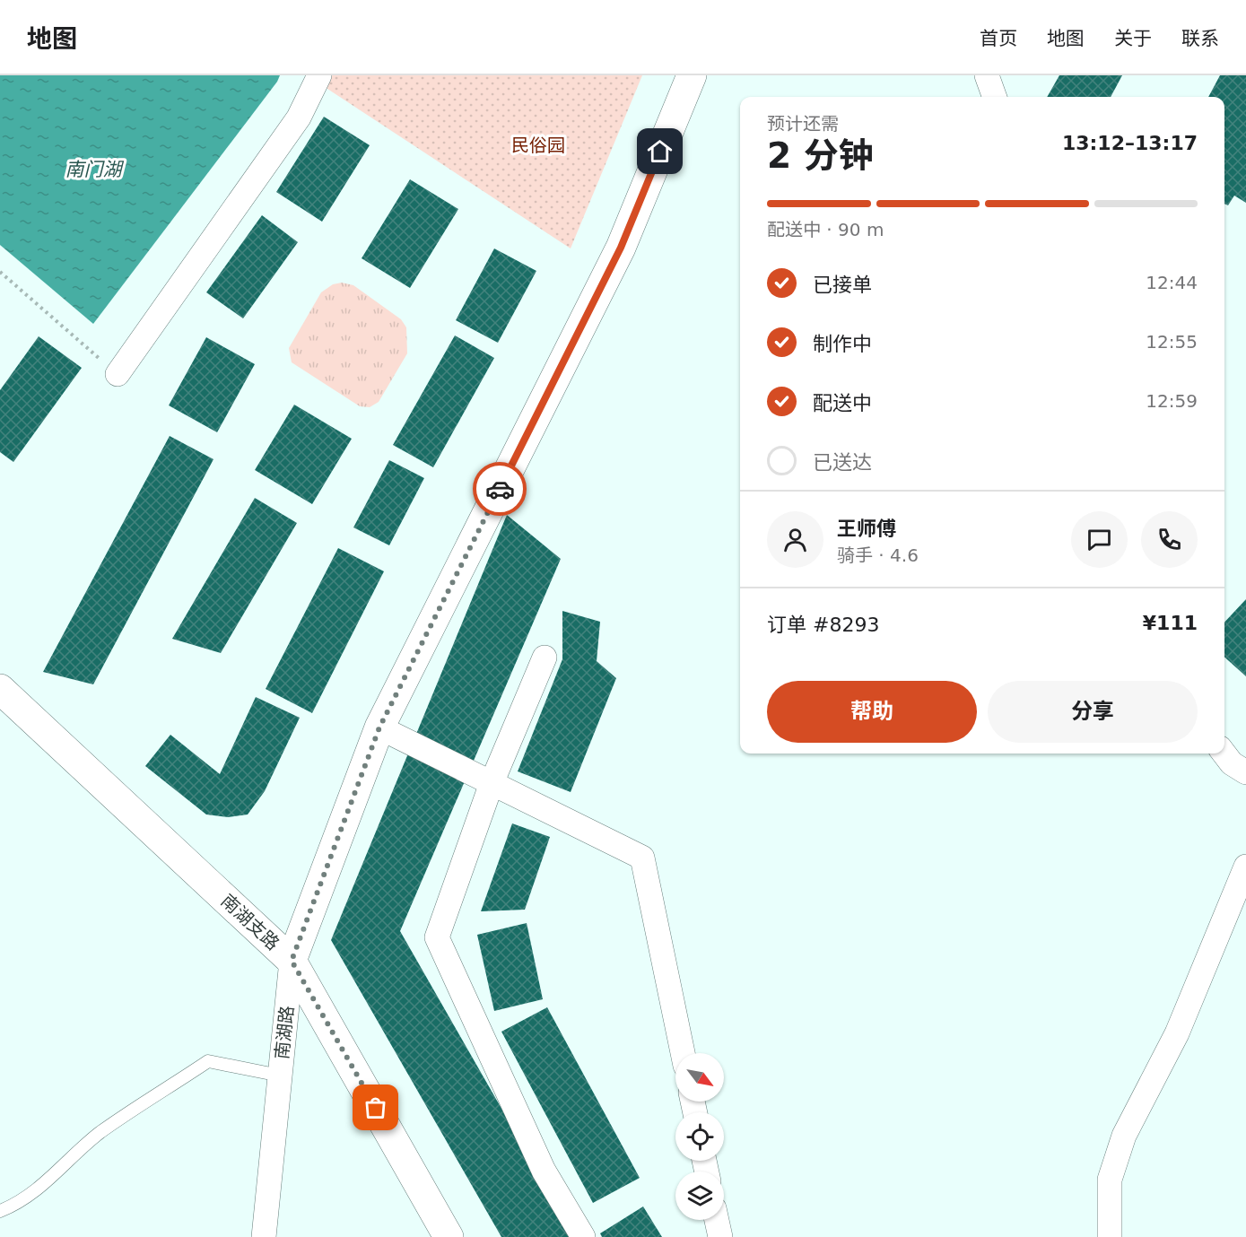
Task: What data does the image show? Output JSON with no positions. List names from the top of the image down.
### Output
{
  "streets": {
    "street": ["南湖支路", "南湖路"]
  },
  "crossings": [
    ["南湖支路", "南湖路"]
  ],
  "water": ["南门湖"],
  "parks": ["民俗园"],
  "north": "bottom right",
  "page": {
    "header": "地图",
    "nav": [
      "首页",
      "地图",
      "关于",
      "联系"
    ],
    "heading": ["2 分钟", "预计还需", "13:12–13:17"],
    "panel": [
      "王师傅",
      "骑手 · 4.6",
      "订单 #8293",
      "¥111"
    ],
    "bar": "配送中 · 90 m",
    "list": [
      ["已接单", "12:44"],
      ["制作中", "12:55"],
      ["配送中", "12:59"],
      "已送达"
    ],
    "buttons": ["帮助", "分享"]
  }
}
